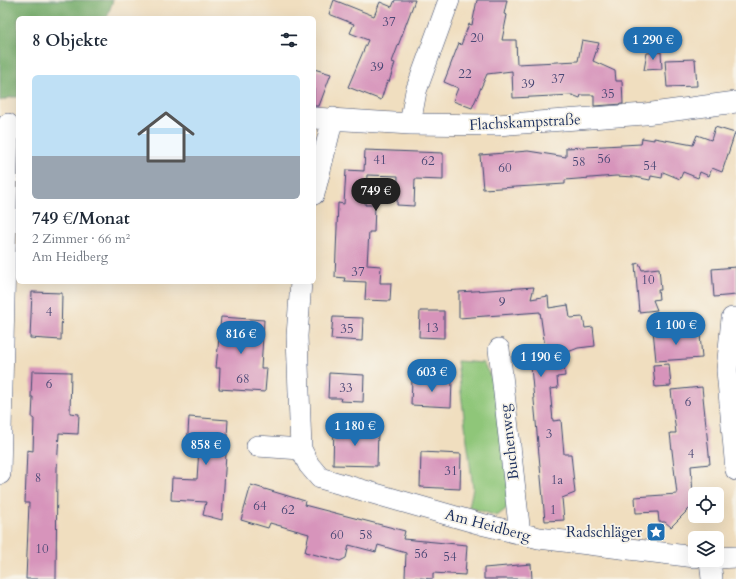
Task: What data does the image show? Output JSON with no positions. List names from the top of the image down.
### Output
{
  "streets": {
    "street": ["Flachskampstraße", "Buchenweg", "Am Heidberg"]
  },
  "crossings": [
    ["Buchenweg", "Am Heidberg"]
  ],
  "places": {
    "place": ["Radschläger"]
  },
  "house_numbers": [
    "37",
    "20",
    "39",
    "22",
    "37",
    "39",
    "35",
    "56",
    "41",
    "62",
    "58",
    "54",
    "60",
    "37",
    "10",
    "9",
    "4",
    "13",
    "35",
    "68",
    "6",
    "33",
    "6",
    "3",
    "4",
    "31",
    "8",
    "1a",
    "64",
    "62",
    "1",
    "60",
    "58",
    "10",
    "56",
    "54"
  ],
  "page": {
    "heading": "8 Objekte",
    "price": [
      "1 290 €",
      "749 €",
      "1 100 €",
      "816 €",
      "1 190 €",
      "603 €",
      "1 180 €",
      "858 €"
    ],
    "list": [
      {
        "name": "749 €/Monat",
        "note": "2 Zimmer · 66 m² · Am Heidberg"
      }
    ]
  }
}
